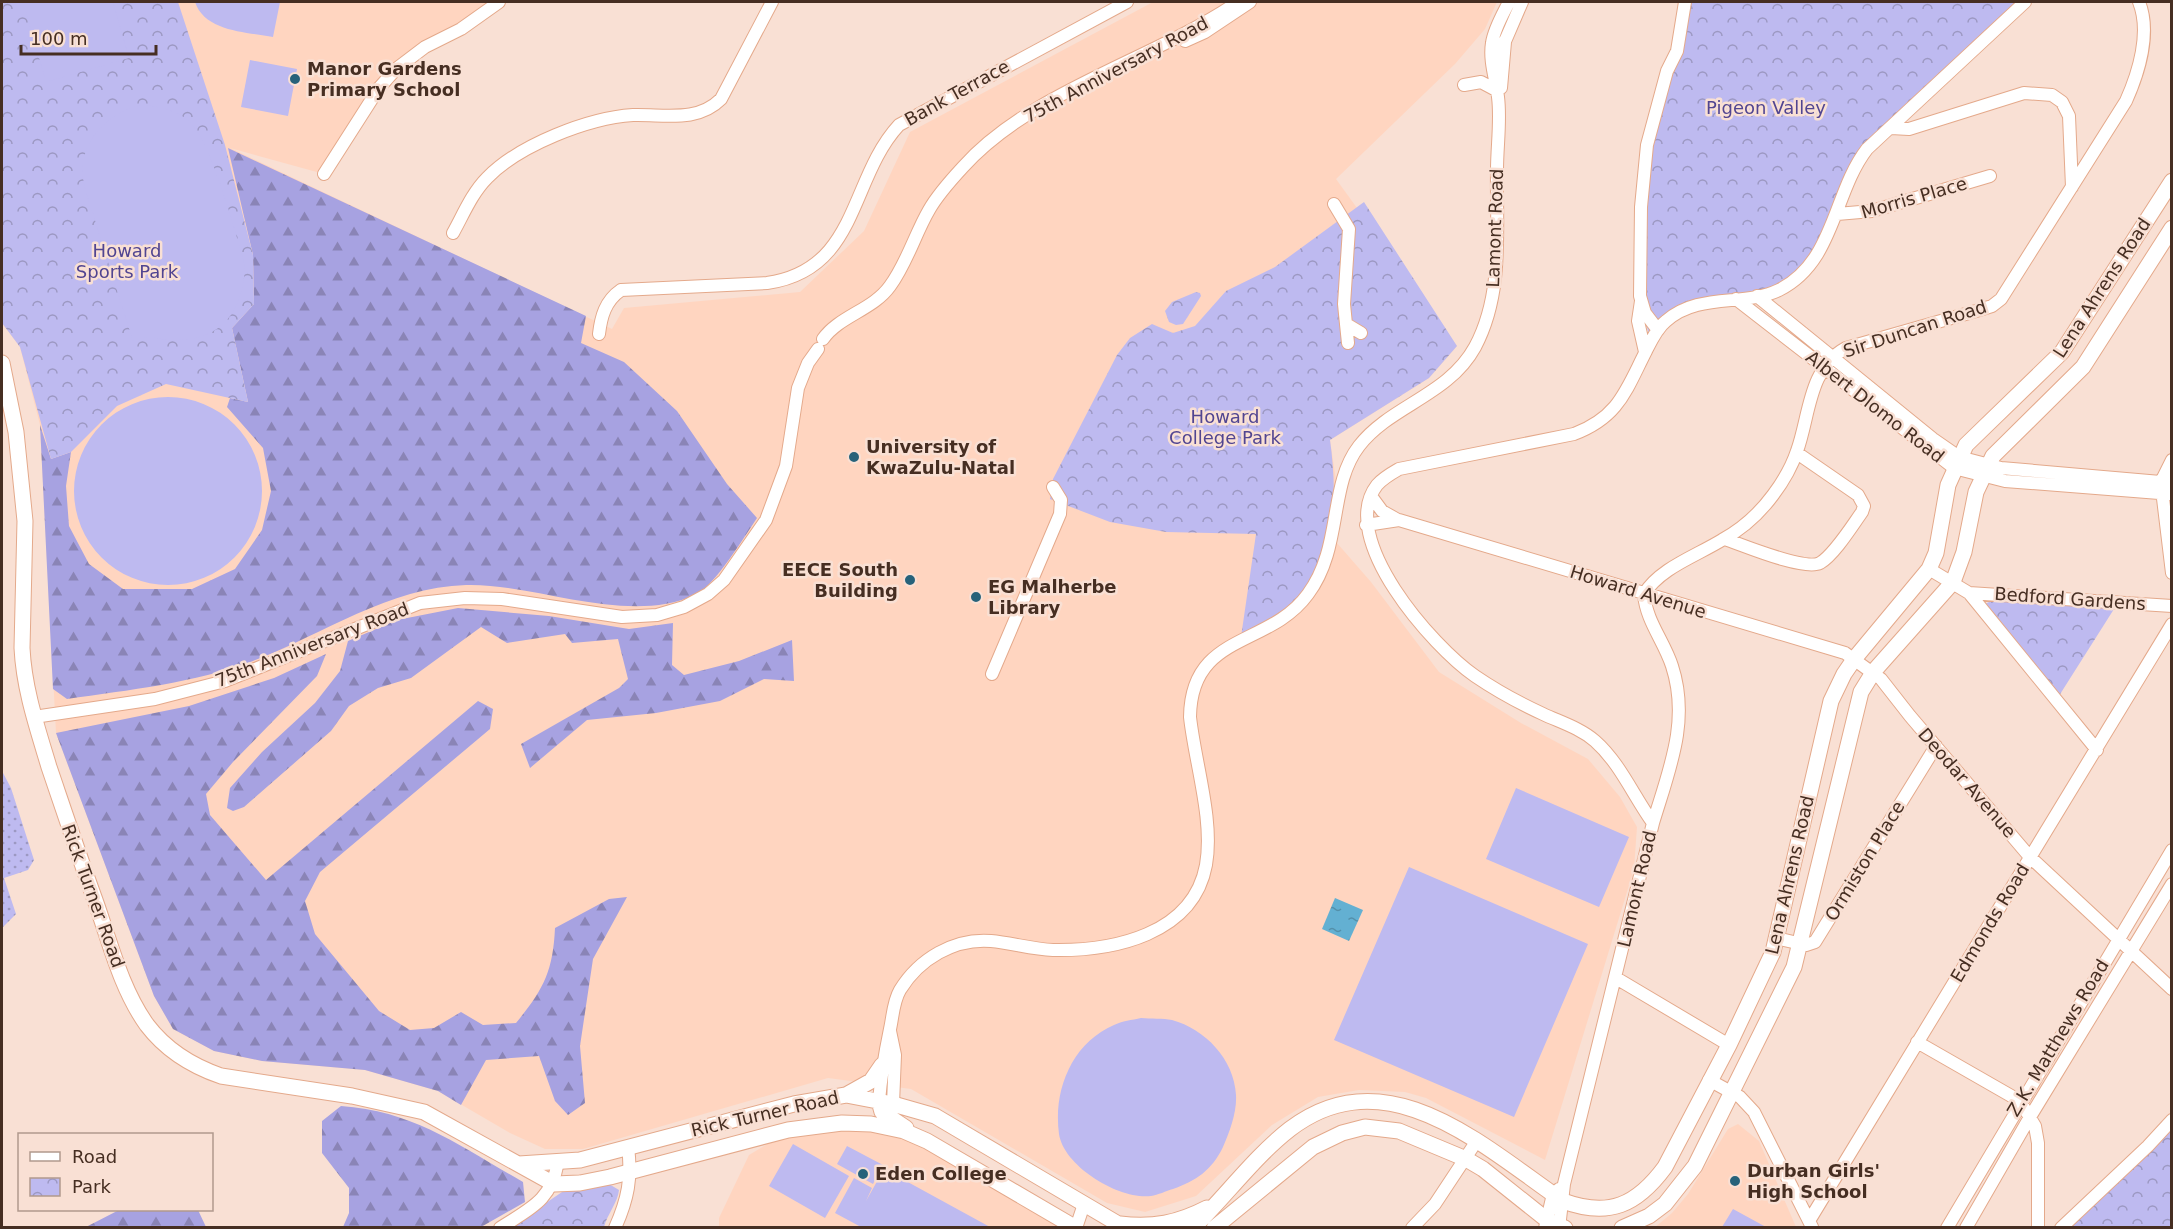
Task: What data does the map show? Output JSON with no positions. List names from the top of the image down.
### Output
{
  "streets": {
    "main road": ["Lena Ahrens Road", "Rick Turner Road"],
    "street": [
      "75th Anniversary Road",
      "Bank Terrace",
      "Morris Place",
      "Lamont Road",
      "Sir Duncan Road",
      "Albert Dlomo Road",
      "Howard Avenue",
      "Bedford Gardens",
      "Deodar Avenue",
      "Ormiston Place",
      "Edmonds Road",
      "Z.K. Matthews Road"
    ]
  },
  "crossings": [
    ["75th Anniversary Road", "Rick Turner Road"],
    ["Lamont Road", "Lena Ahrens Road"],
    ["Lamont Road", "Howard Avenue"],
    ["Lamont Road", "Rick Turner Road"],
    ["Lena Ahrens Road", "Albert Dlomo Road"],
    ["Lena Ahrens Road", "Howard Avenue"],
    ["Lena Ahrens Road", "Bedford Gardens"],
    ["Lena Ahrens Road", "Deodar Avenue"],
    ["Lena Ahrens Road", "Ormiston Place"],
    ["Sir Duncan Road", "Albert Dlomo Road"],
    ["Sir Duncan Road", "Howard Avenue"],
    ["Howard Avenue", "Deodar Avenue"],
    ["Bedford Gardens", "Edmonds Road"],
    ["Deodar Avenue", "Ormiston Place"],
    ["Deodar Avenue", "Edmonds Road"],
    ["Deodar Avenue", "Z.K. Matthews Road"]
  ],
  "parks": ["Pigeon Valley", "Howard Sports Park", "Howard College Park"],
  "places": [
    "Manor Gardens Primary School",
    "University of KwaZulu-Natal",
    "EECE South Building",
    "EG Malherbe Library",
    "Eden College",
    "Durban Girls' High School"
  ],
  "legend": ["Road", "Park"],
  "scale_bar": "100 m"
}
